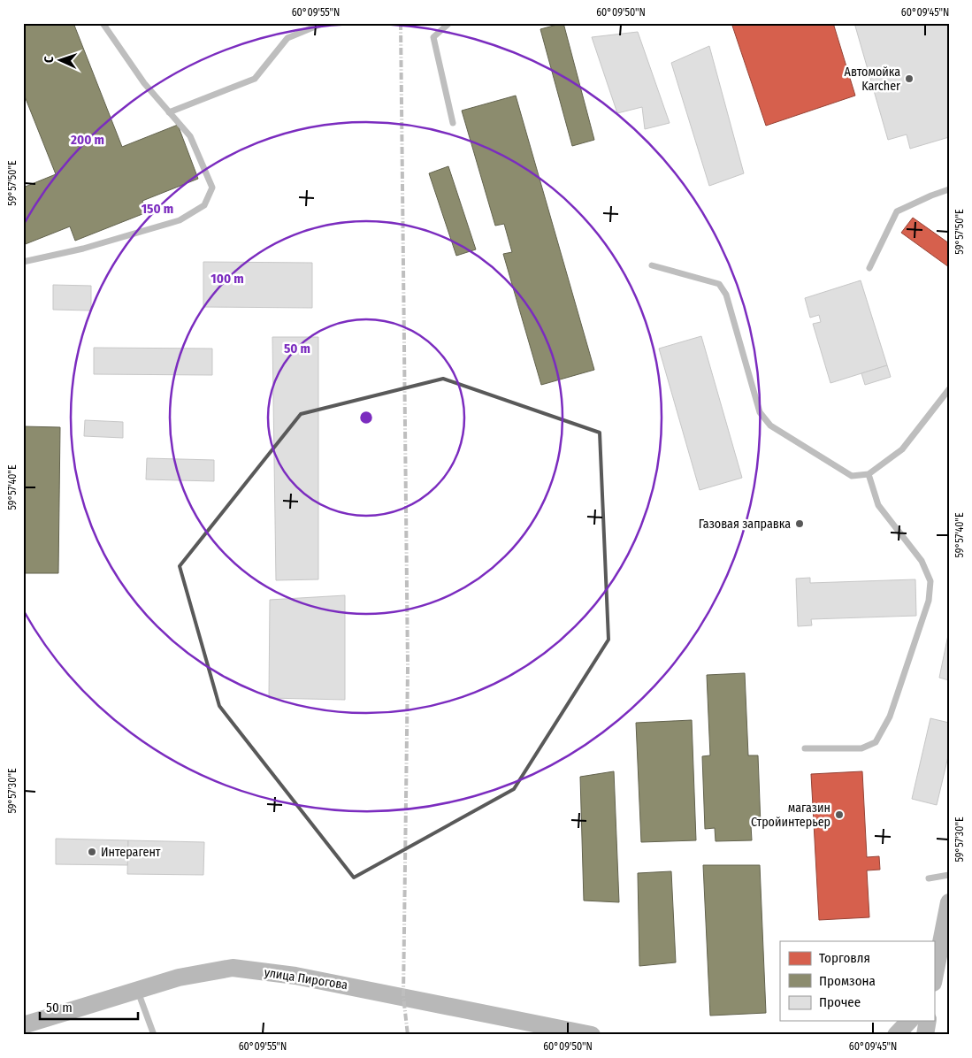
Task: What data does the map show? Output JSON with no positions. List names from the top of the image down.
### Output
{
  "streets": {
    "main road": ["улица Пирогова"]
  },
  "places": [
    "Автомойка Karcher",
    "Газовая заправка",
    "магазин Стройинтерьер",
    "Интерагент"
  ],
  "legend": ["Торговля", "Промзона", "Прочее"],
  "scale_bar": "50 m",
  "north": "left",
  "coordinates": [
    "60°09'55\"N",
    "60°09'50\"N",
    "60°09'45\"N",
    "59°57'50\"E",
    "59°57'40\"E",
    "59°57'30\"E"
  ],
  "rings": [
    "200 m",
    "150 m",
    "100 m",
    "50 m"
  ]
}
